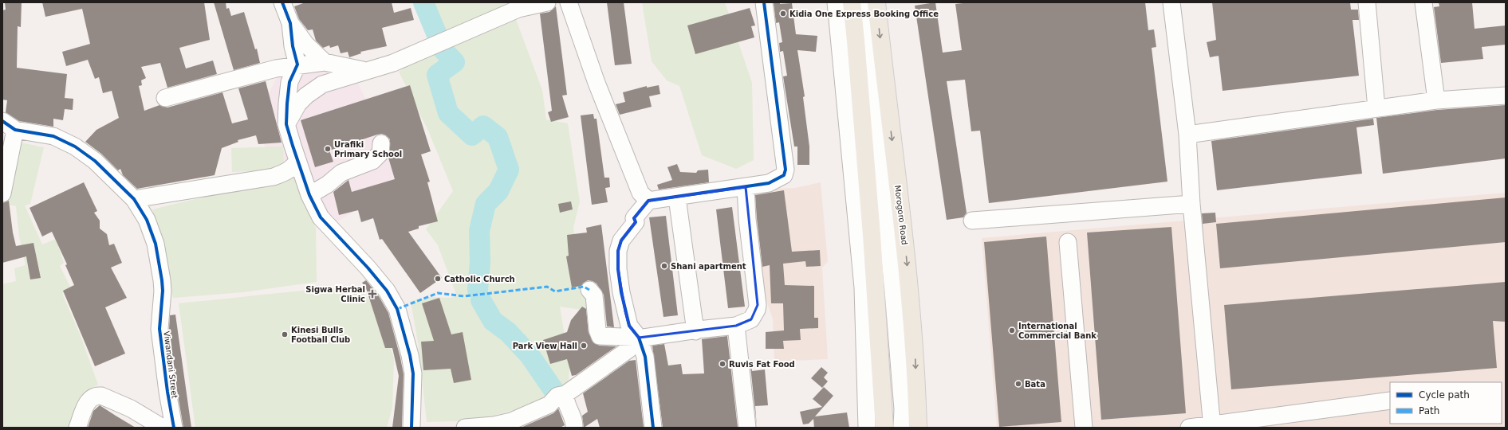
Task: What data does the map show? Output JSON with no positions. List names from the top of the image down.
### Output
{
  "streets": {
    "highway": ["Morogoro Road"],
    "street": ["Viwandani Street"]
  },
  "places": {
    "other": [
      "Kidia One Express Booking Office",
      "Urafiki Primary School",
      "Shani apartment",
      "Catholic Church",
      "International Commercial Bank",
      "Kinesi Bulls Football Club",
      "Park View Hall",
      "Ruvis Fat Food",
      "Bata"
    ],
    "health": ["Sigwa Herbal Clinic"]
  },
  "legend": ["Cycle path", "Path"]
}
